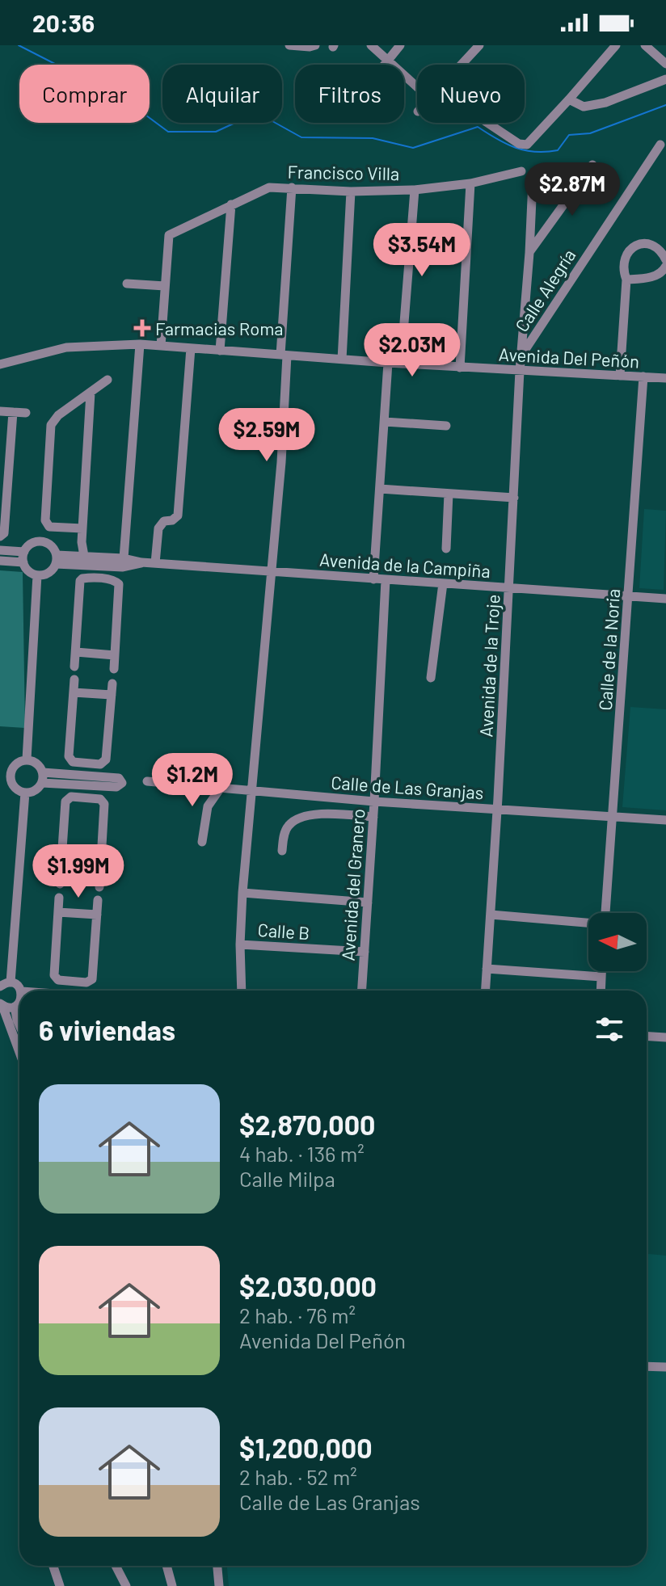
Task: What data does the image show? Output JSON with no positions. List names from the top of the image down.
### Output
{
  "streets": {
    "street": [
      "Francisco Villa",
      "Calle Alegría",
      "Avenida Del Peñón",
      "Avenida de la Campiña",
      "Calle de la Noria",
      "Avenida de la Troje",
      "Calle de Las Granjas",
      "Avenida del Granero",
      "Calle B"
    ]
  },
  "crossings": [
    ["Francisco Villa", "Avenida Del Peñón"],
    ["Calle Alegría", "Avenida de la Troje"],
    ["Avenida Del Peñón", "Calle de la Noria"],
    ["Avenida Del Peñón", "Avenida de la Troje"],
    ["Avenida de la Campiña", "Calle de la Noria"],
    ["Avenida de la Campiña", "Avenida de la Troje"],
    ["Avenida de la Campiña", "Avenida del Granero"],
    ["Calle de la Noria", "Calle de Las Granjas"],
    ["Avenida de la Troje", "Calle de Las Granjas"],
    ["Calle de Las Granjas", "Avenida del Granero"],
    ["Avenida del Granero", "Calle B"]
  ],
  "places": {
    "health": ["Farmacias Roma"]
  },
  "north": "left",
  "page": {
    "status": "20:36",
    "chip": [
      "Comprar",
      "Alquilar",
      "Filtros",
      "Nuevo"
    ],
    "price": [
      "$2.87M",
      "$3.54M",
      "$2.03M",
      "$2.59M",
      "$1.2M",
      "$1.99M"
    ],
    "heading": "6 viviendas",
    "list": [
      {
        "name": "$2,870,000",
        "note": "4 hab. · 136 m² · Calle Milpa"
      },
      {
        "name": "$2,030,000",
        "note": "2 hab. · 76 m² · Avenida Del Peñón"
      },
      {
        "name": "$1,200,000",
        "note": "2 hab. · 52 m² · Calle de Las Granjas"
      }
    ]
  }
}
